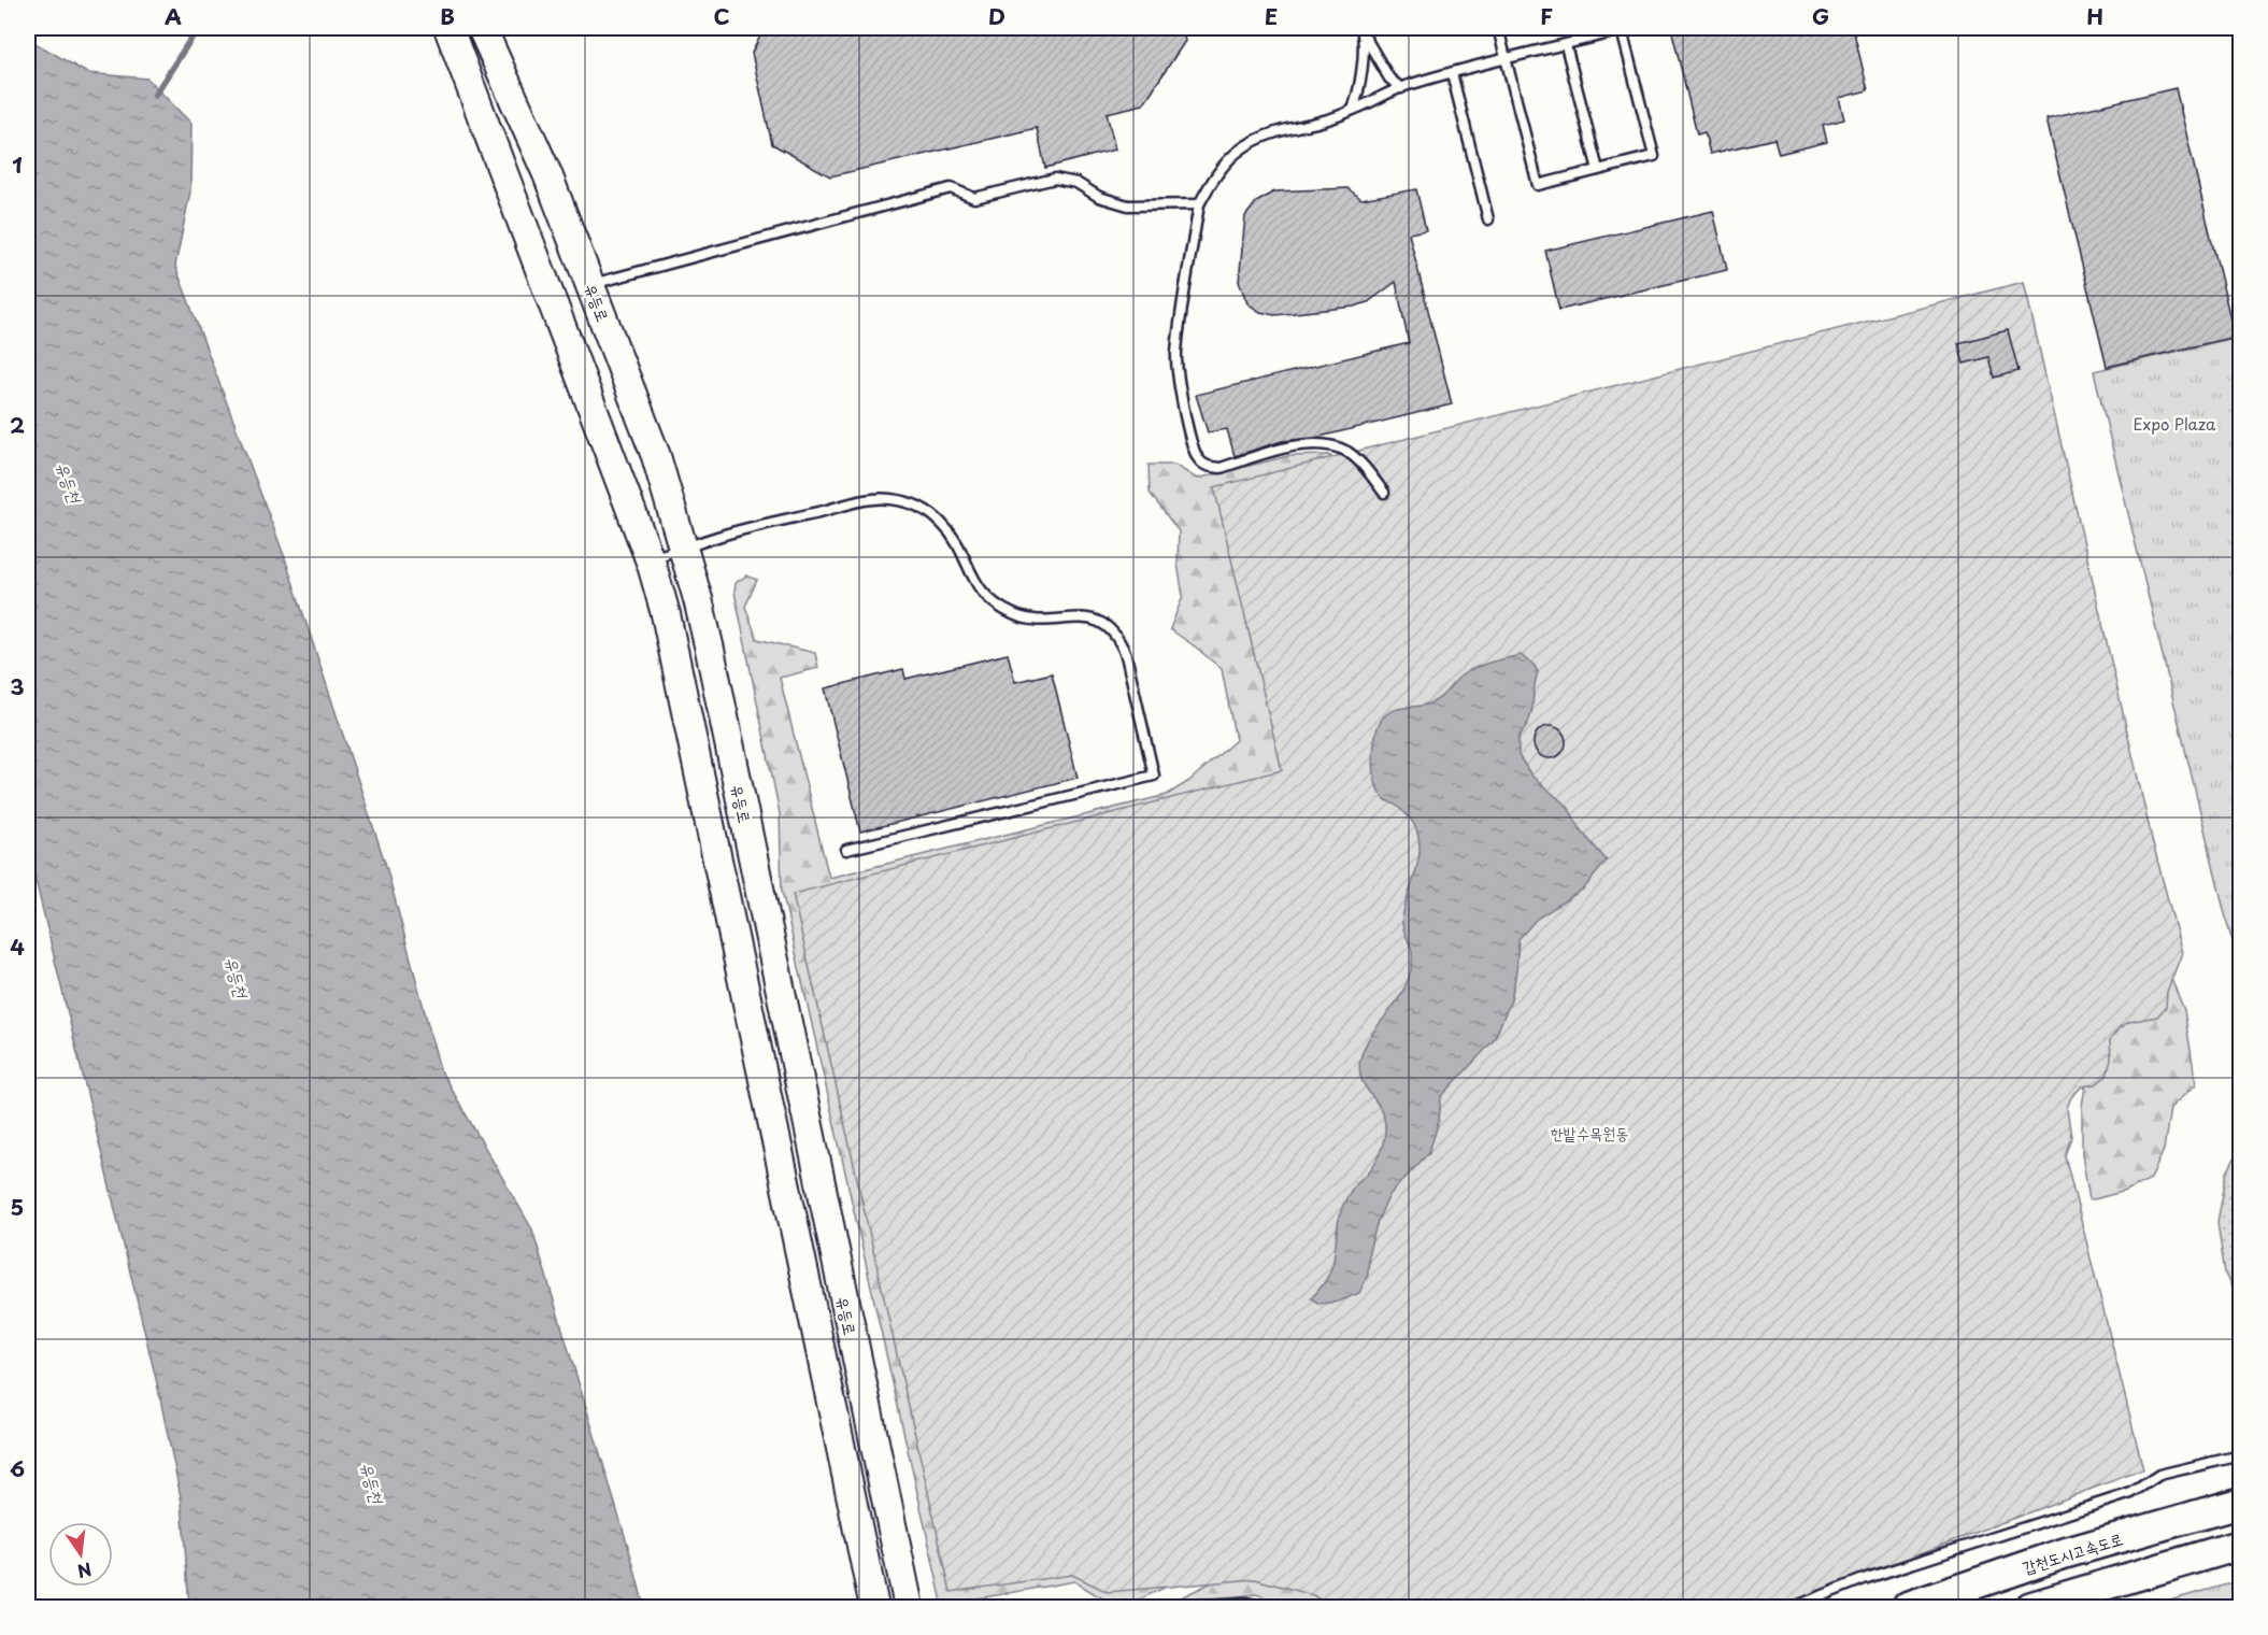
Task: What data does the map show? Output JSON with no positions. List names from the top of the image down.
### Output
{
  "streets": {
    "highway": ["갑천도시고속도로"],
    "main road": ["유등로"]
  },
  "water": ["유등천"],
  "parks": ["Expo Plaza", "한밭수목원동"],
  "north": "bottom",
  "grid": {
    "columns": [
      "A",
      "B",
      "C",
      "D",
      "E",
      "F",
      "G",
      "H"
    ],
    "rows": [
      "1",
      "2",
      "3",
      "4",
      "5",
      "6"
    ]
  }
}
